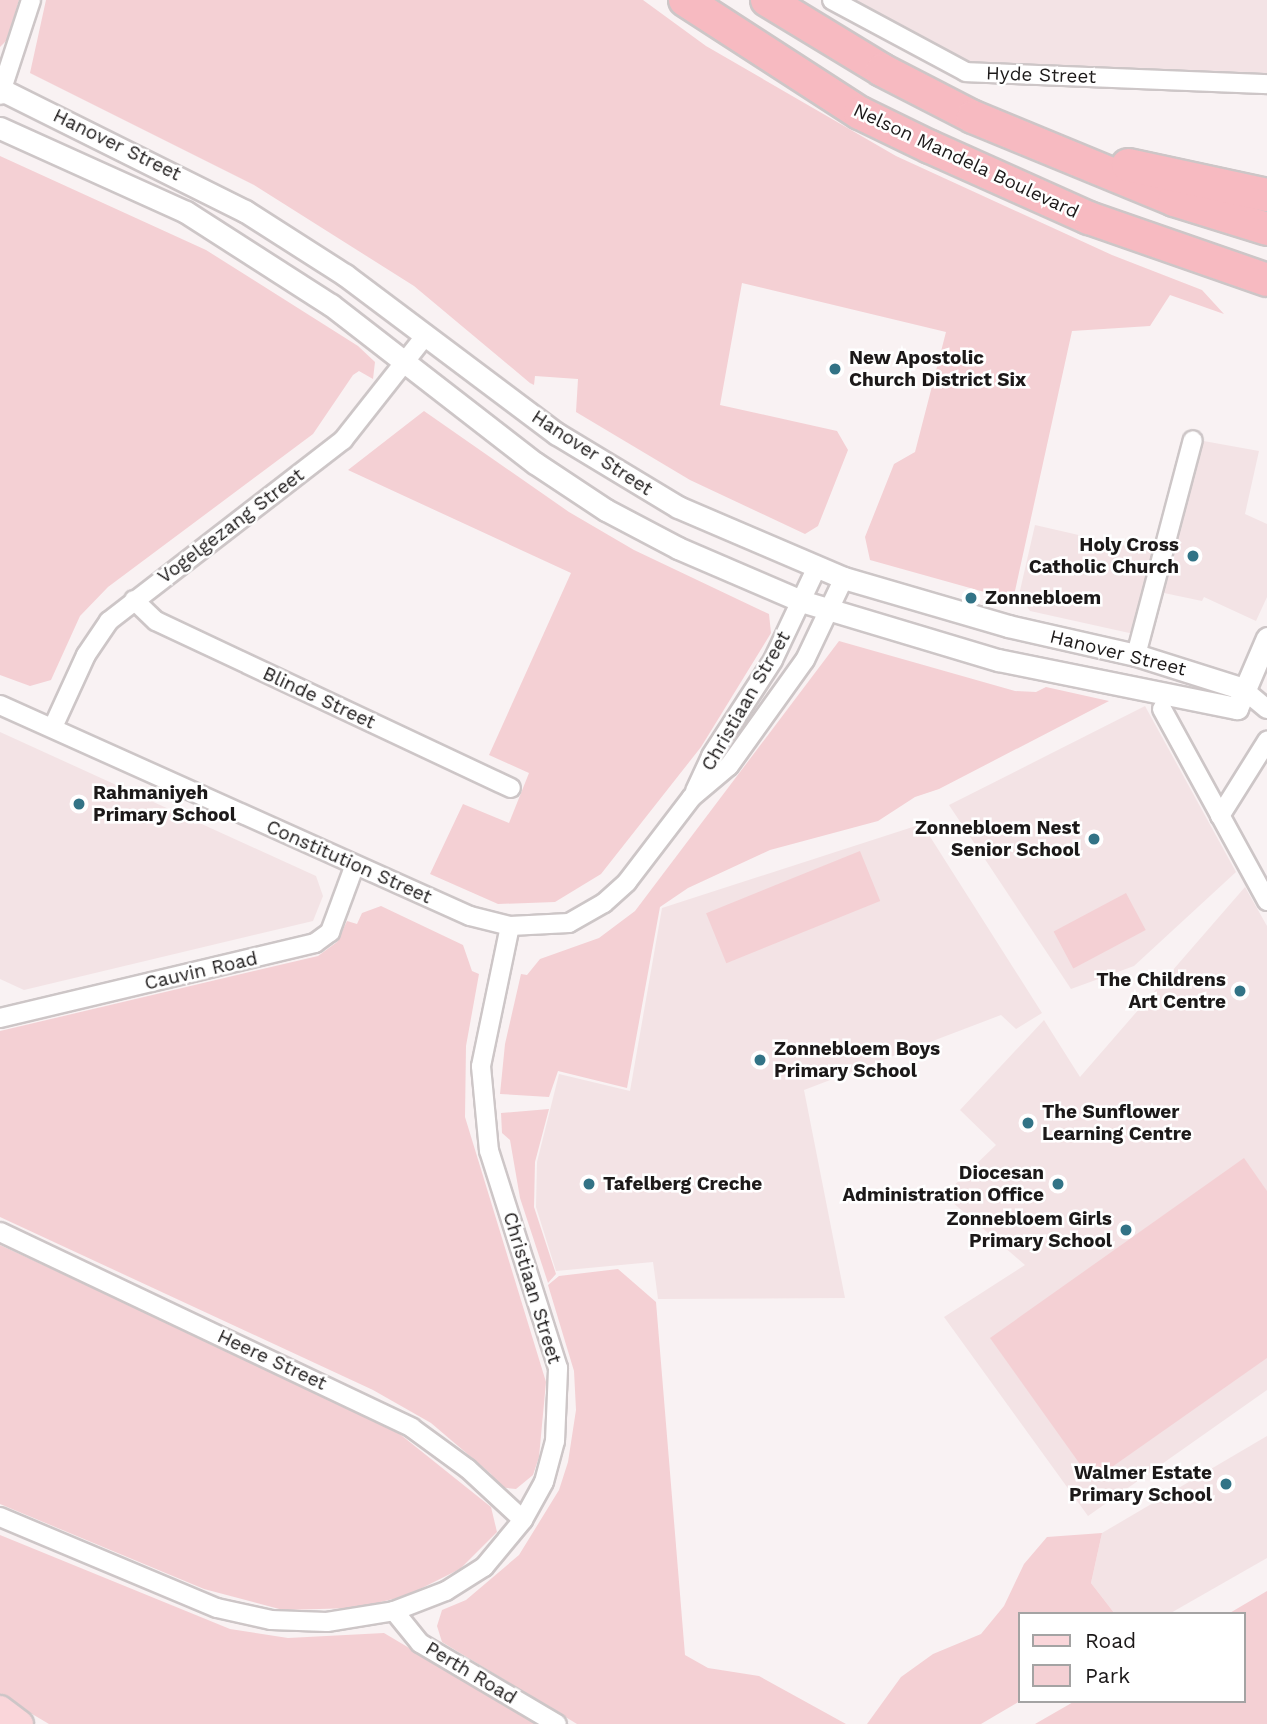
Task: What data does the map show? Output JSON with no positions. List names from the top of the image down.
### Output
{
  "streets": {
    "highway": ["Nelson Mandela Boulevard"],
    "street": [
      "Hyde Street",
      "Hanover Street",
      "Vogelgezang Street",
      "Blinde Street",
      "Christiaan Street",
      "Constitution Street",
      "Cauvin Road",
      "Heere Street",
      "Perth Road"
    ]
  },
  "crossings": [
    ["Hanover Street", "Vogelgezang Street"],
    ["Hanover Street", "Christiaan Street"],
    ["Vogelgezang Street", "Blinde Street"],
    ["Vogelgezang Street", "Constitution Street"],
    ["Christiaan Street", "Constitution Street"],
    ["Christiaan Street", "Heere Street"],
    ["Christiaan Street", "Perth Road"],
    ["Constitution Street", "Cauvin Road"]
  ],
  "places": [
    "New Apostolic Church District Six",
    "Holy Cross Catholic Church",
    "Zonnebloem",
    "Rahmaniyeh Primary School",
    "Zonnebloem Nest Senior School",
    "The Childrens Art Centre",
    "Zonnebloem Boys Primary School",
    "The Sunflower Learning Centre",
    "Tafelberg Creche",
    "Diocesan Administration Office",
    "Zonnebloem Girls Primary School",
    "Walmer Estate Primary School"
  ],
  "legend": ["Road", "Park"]
}
